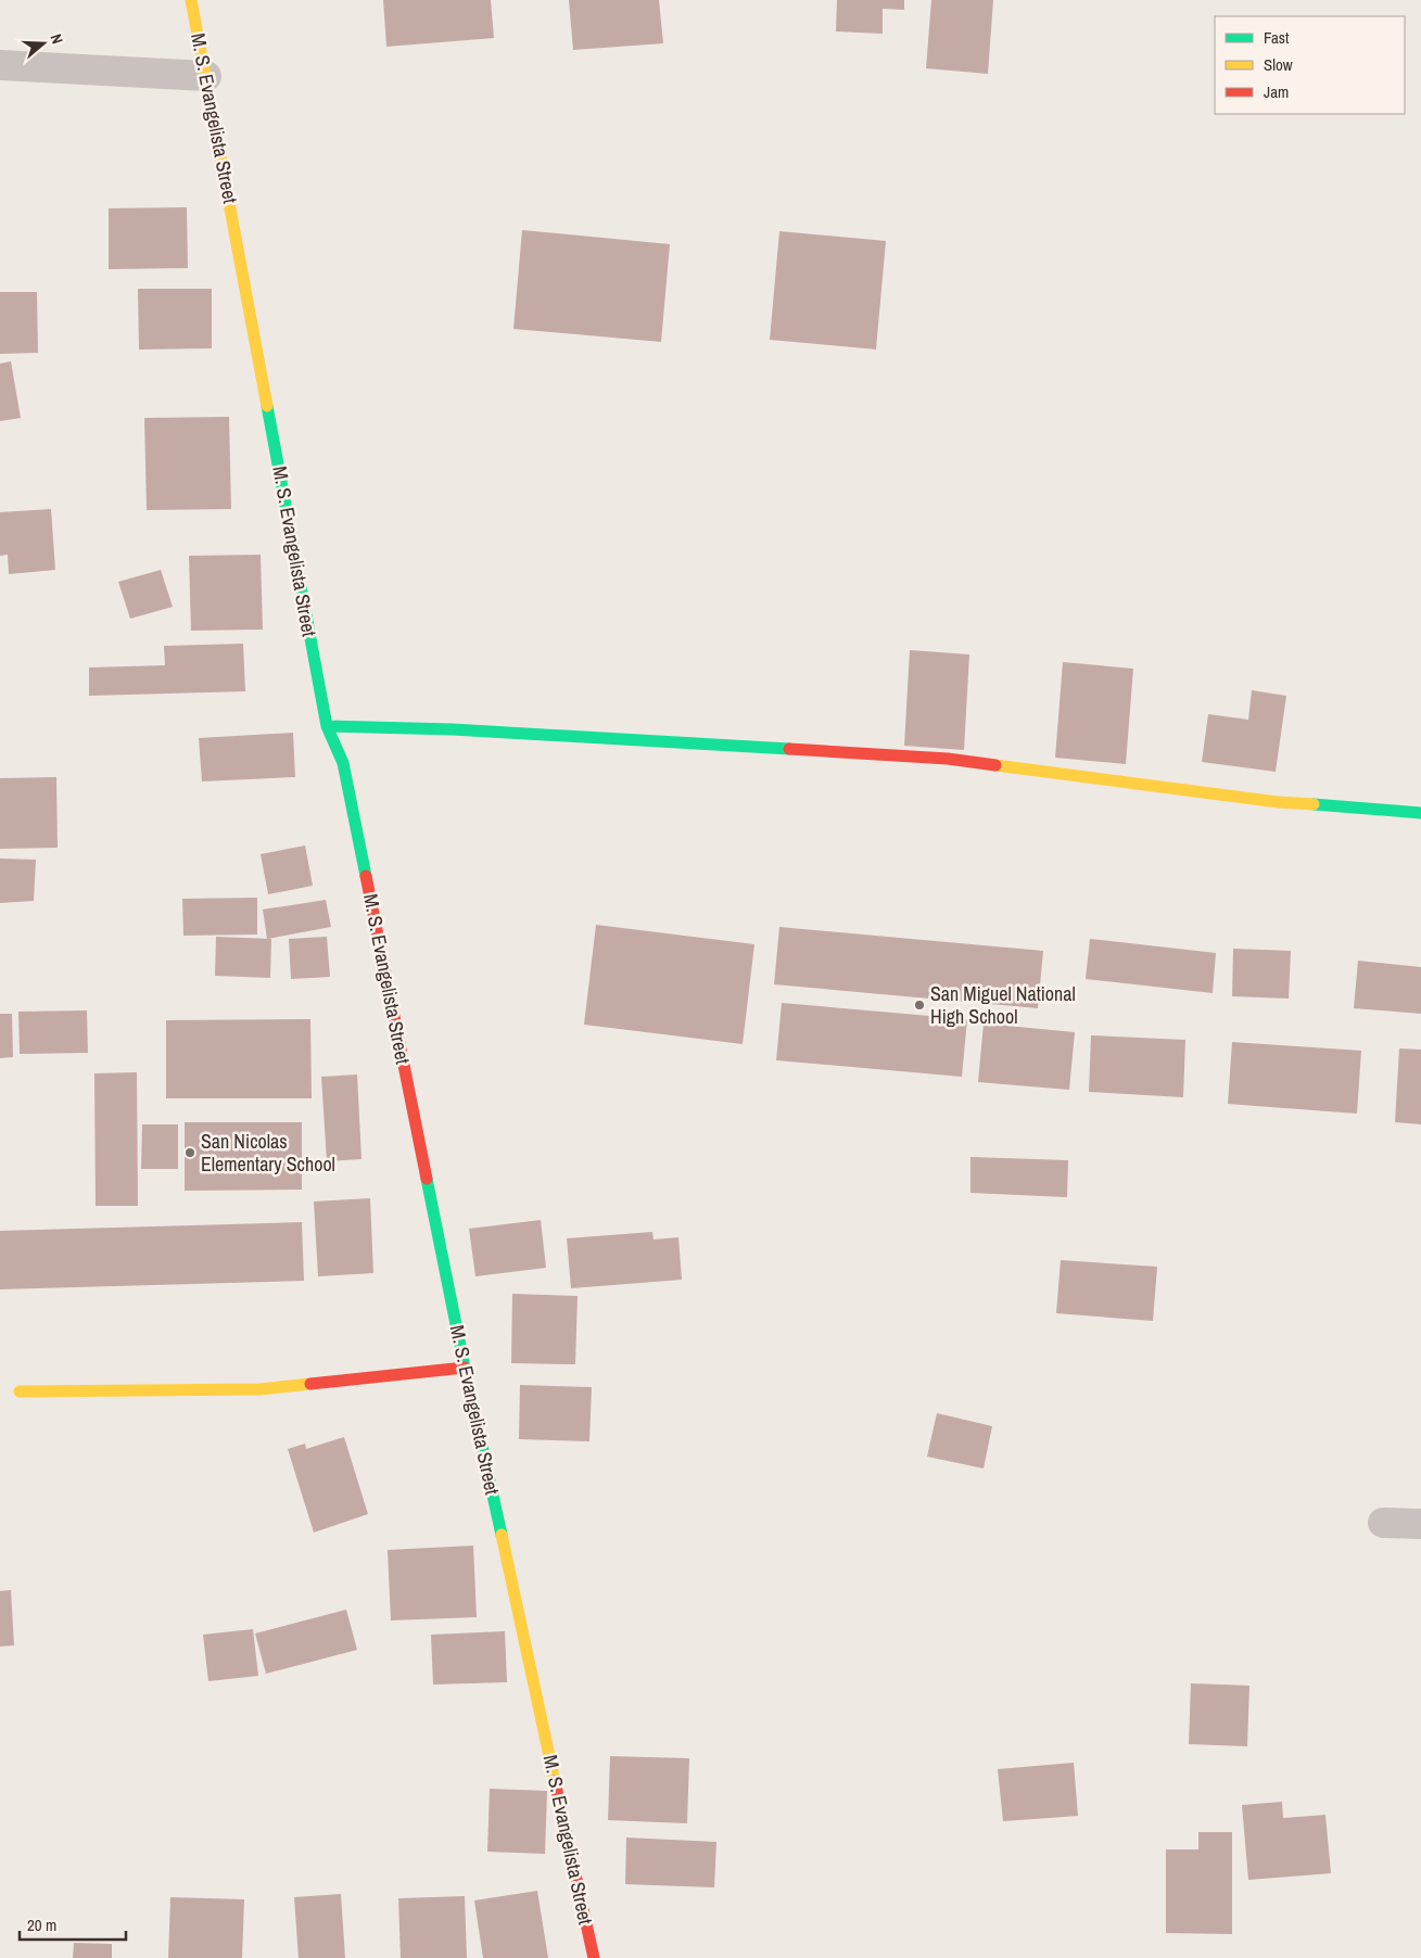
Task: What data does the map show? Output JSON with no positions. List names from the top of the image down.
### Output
{
  "streets": {
    "street": ["M. S. Evangelista Street"]
  },
  "places": ["San Miguel National High School", "San Nicolas Elementary School"],
  "legend": ["Fast", "Slow", "Jam"],
  "scale_bar": "20 m",
  "north": "right"
}
